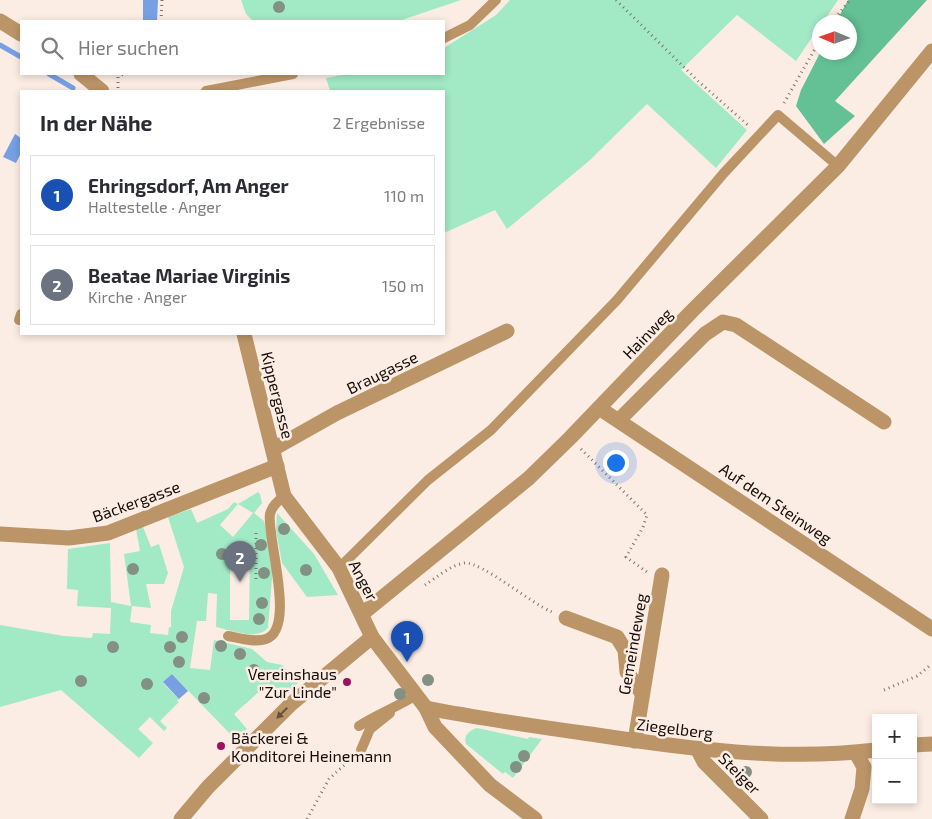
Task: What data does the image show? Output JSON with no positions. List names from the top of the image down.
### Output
{
  "streets": {
    "street": [
      "Hainweg",
      "Braugasse",
      "Kippergasse",
      "Bäckergasse",
      "Auf dem Steinweg",
      "Anger",
      "Gemeindeweg",
      "Ziegelberg",
      "Steiger"
    ]
  },
  "crossings": [
    ["Hainweg", "Auf dem Steinweg"],
    ["Hainweg", "Anger"],
    ["Hainweg", "Gemeindeweg"],
    ["Braugasse", "Kippergasse"],
    ["Kippergasse", "Bäckergasse"],
    ["Kippergasse", "Anger"],
    ["Bäckergasse", "Anger"],
    ["Anger", "Ziegelberg"],
    ["Gemeindeweg", "Ziegelberg"],
    ["Ziegelberg", "Steiger"]
  ],
  "places": ["Vereinshaus \"Zur Linde\"", "Bäckerei & Konditorei Heinemann"],
  "north": "left",
  "page": {
    "search": "Hier suchen",
    "heading": ["In der Nähe", "2 Ergebnisse"],
    "list": [
      {
        "mark": "1",
        "name": "Ehringsdorf, Am Anger",
        "note": "Haltestelle · Anger",
        "value": "110 m"
      },
      {
        "mark": "2",
        "name": "Beatae Mariae Virginis",
        "note": "Kirche · Anger",
        "value": "150 m"
      }
    ],
    "pins": ["2", "1"],
    "map_buttons": ["+", "−"]
  }
}
